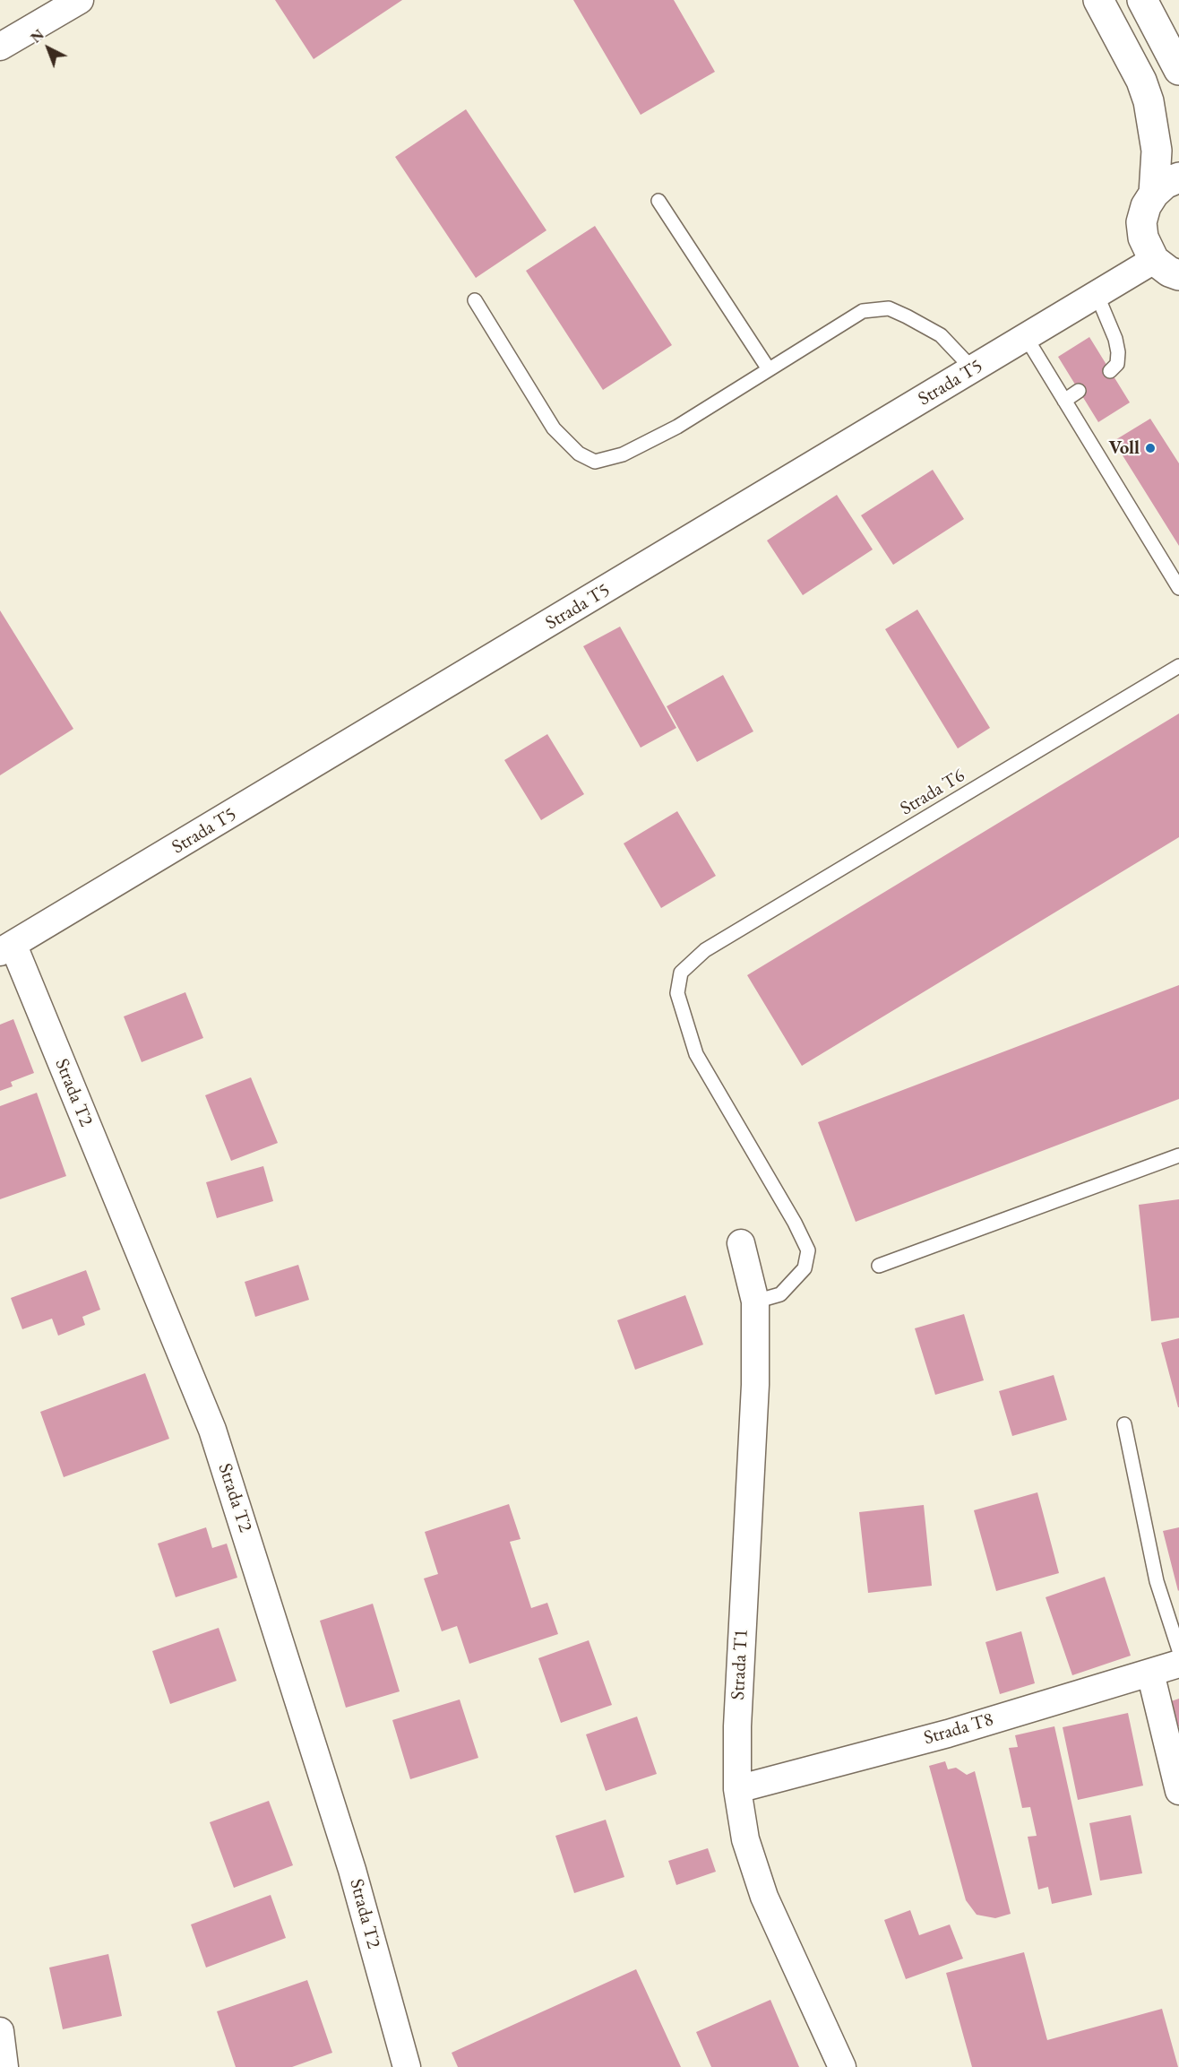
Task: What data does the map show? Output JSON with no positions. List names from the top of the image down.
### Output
{
  "streets": {
    "street": [
      "Strada T5",
      "Strada T2",
      "Strada T1",
      "Strada T8"
    ],
    "lane": ["Strada T6"]
  },
  "crossings": [
    ["Strada T5", "Strada T2"],
    ["Strada T6", "Strada T1"],
    ["Strada T1", "Strada T8"]
  ],
  "places": ["Voll"],
  "north": "top left"
}
